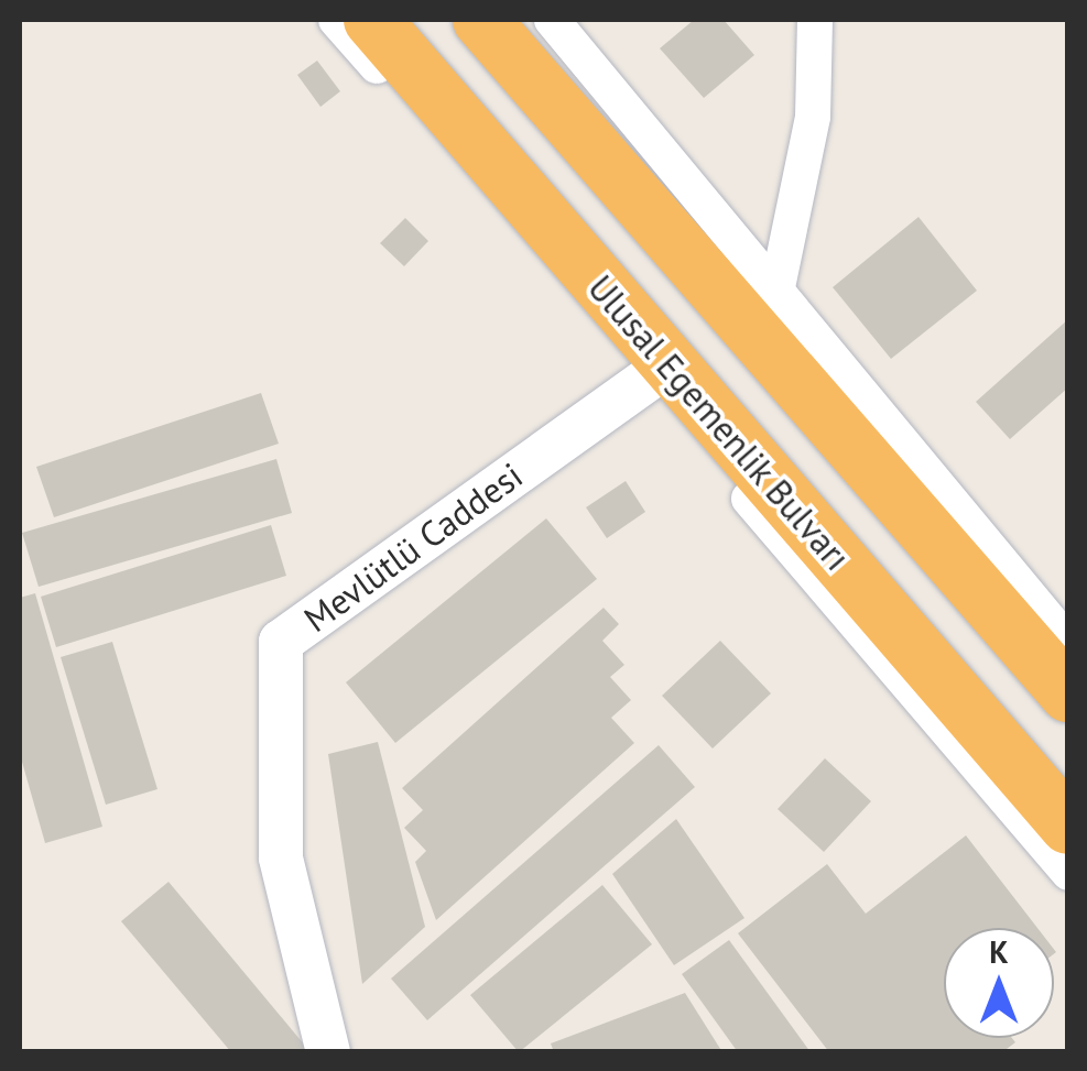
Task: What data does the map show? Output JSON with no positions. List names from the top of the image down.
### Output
{
  "streets": {
    "highway": ["Ulusal Egemenlik Bulvarı"],
    "street": ["Mevlütlü Caddesi"]
  },
  "crossings": [
    ["Ulusal Egemenlik Bulvarı", "Mevlütlü Caddesi"]
  ],
  "north": "top"
}
